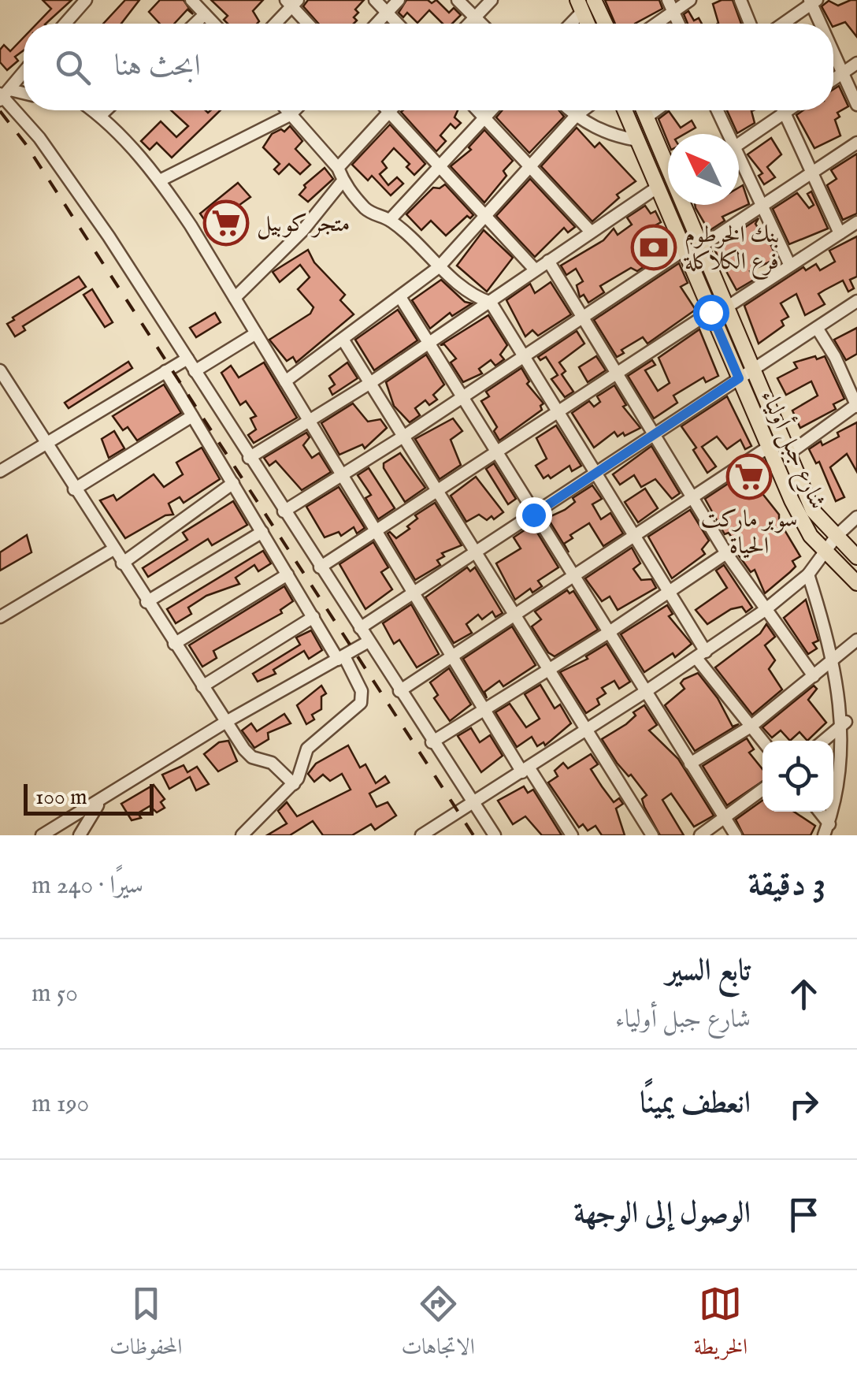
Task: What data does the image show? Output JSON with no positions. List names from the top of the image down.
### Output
{
  "streets": {
    "main road": ["شارع جبل أولياء"]
  },
  "places": {
    "supermarket": ["متجر كوبيل", "سوبر ماركت الحياة"],
    "bank": ["بنك الخرطوم فرع الكلاكلة"]
  },
  "scale_bar": "100 m",
  "north": "top left",
  "page": {
    "search": "ابحث هنا",
    "scale": "100 m",
    "heading": ["3 دقيقة", "سيرًا · 240 m"],
    "list": [
      ["تابع السير", "شارع جبل أولياء", "50 m"],
      ["انعطف يمينًا", "190 m"],
      "الوصول إلى الوجهة"
    ],
    "nav": ["الخريطة", "الاتجاهات", "المحفوظات"]
  }
}
